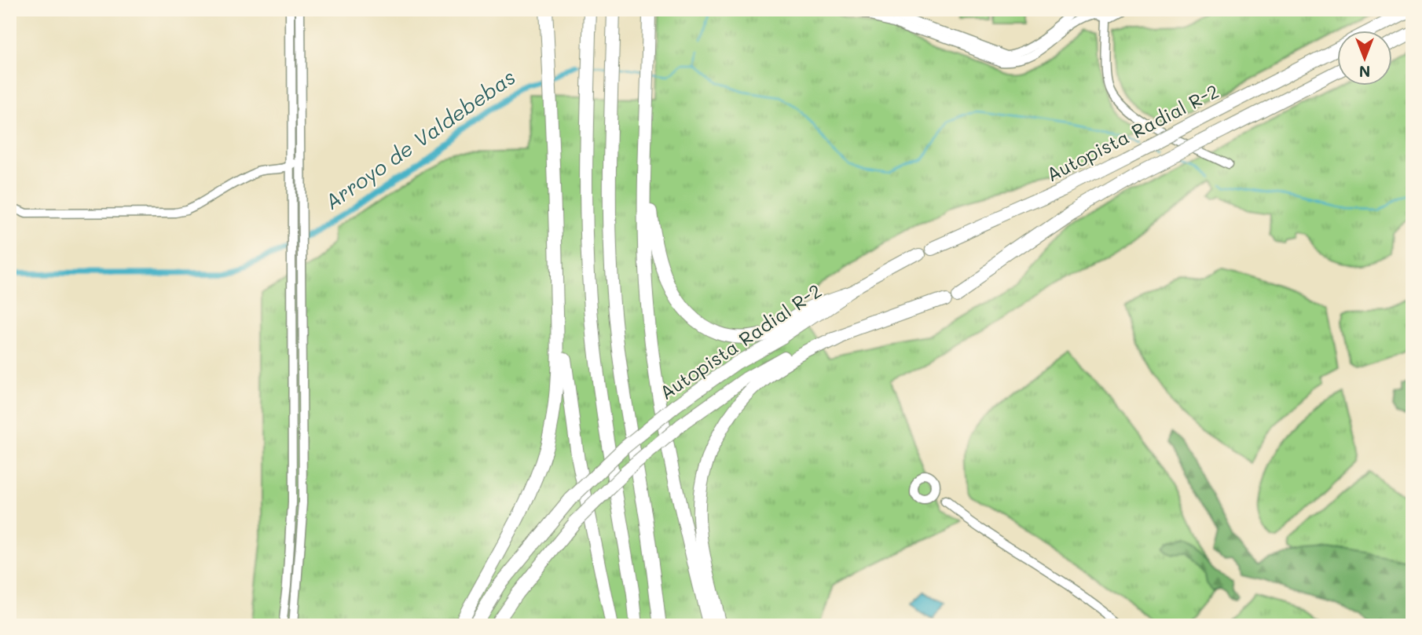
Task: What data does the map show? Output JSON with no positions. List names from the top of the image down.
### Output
{
  "streets": {
    "highway": ["Autopista Radial R-2"]
  },
  "water": ["Arroyo de Valdebebas"],
  "north": "bottom"
}
